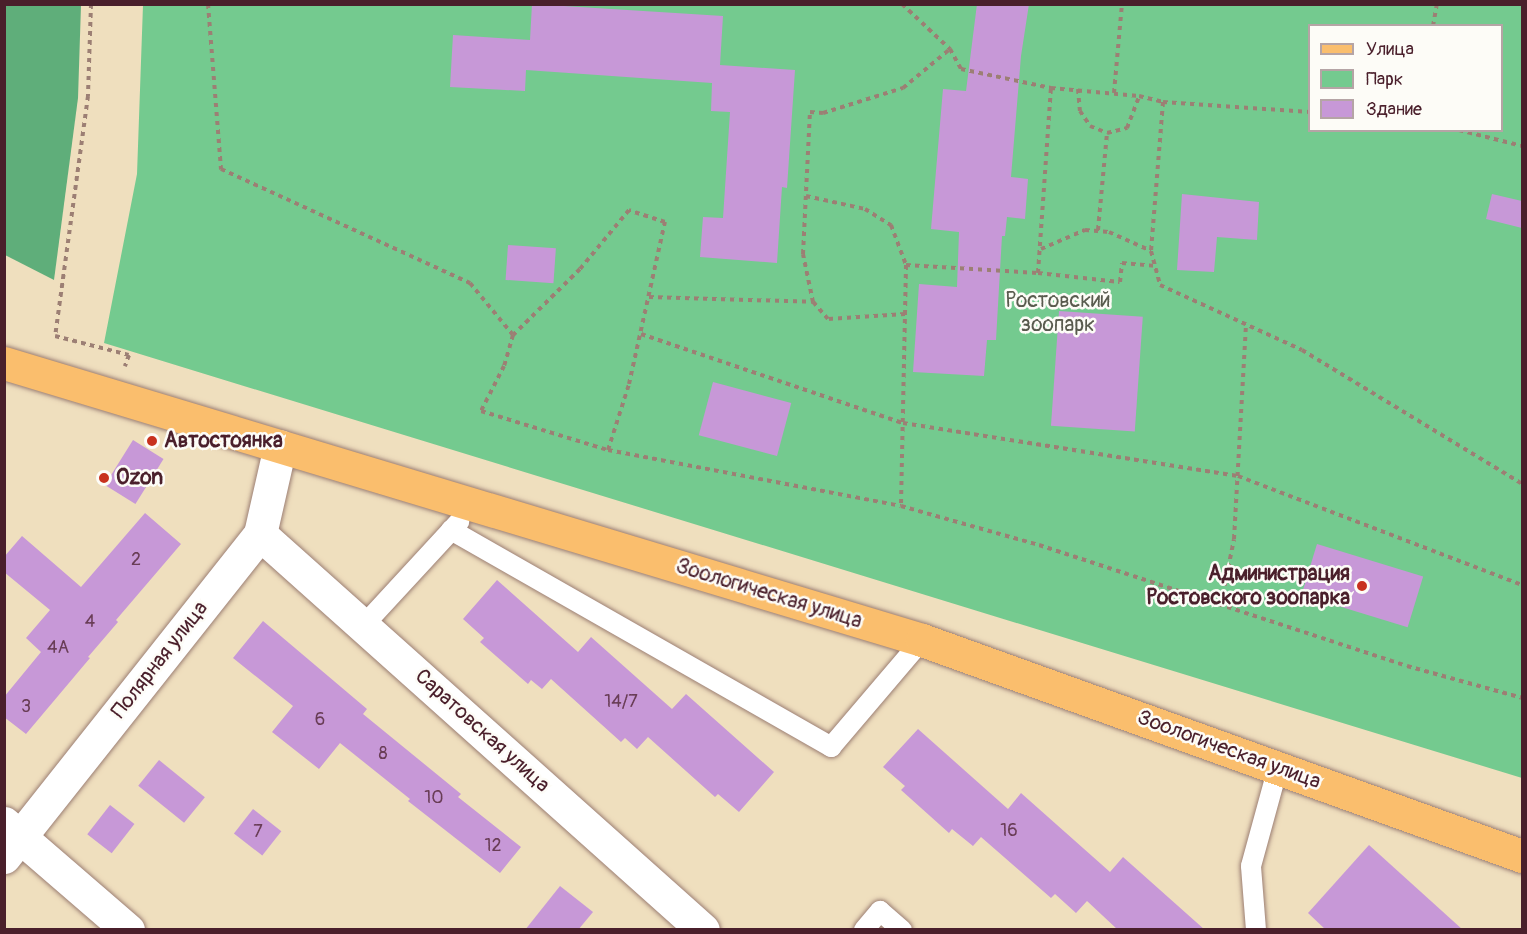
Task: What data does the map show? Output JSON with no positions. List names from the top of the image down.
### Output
{
  "streets": {
    "main road": ["Зоологическая улица"],
    "street": ["Полярная улица", "Саратовская улица"]
  },
  "crossings": [
    ["Зоологическая улица", "Полярная улица"],
    ["Полярная улица", "Саратовская улица"]
  ],
  "parks": ["Ростовский зоопарк"],
  "places": ["Автостоянка", "Ozon", "Администрация Ростовского зоопарка"],
  "house_numbers": [
    "2",
    "4",
    "4А",
    "14/7",
    "3",
    "6",
    "8",
    "10",
    "16",
    "7",
    "12"
  ],
  "legend": ["Улица", "Парк", "Здание"]
}
